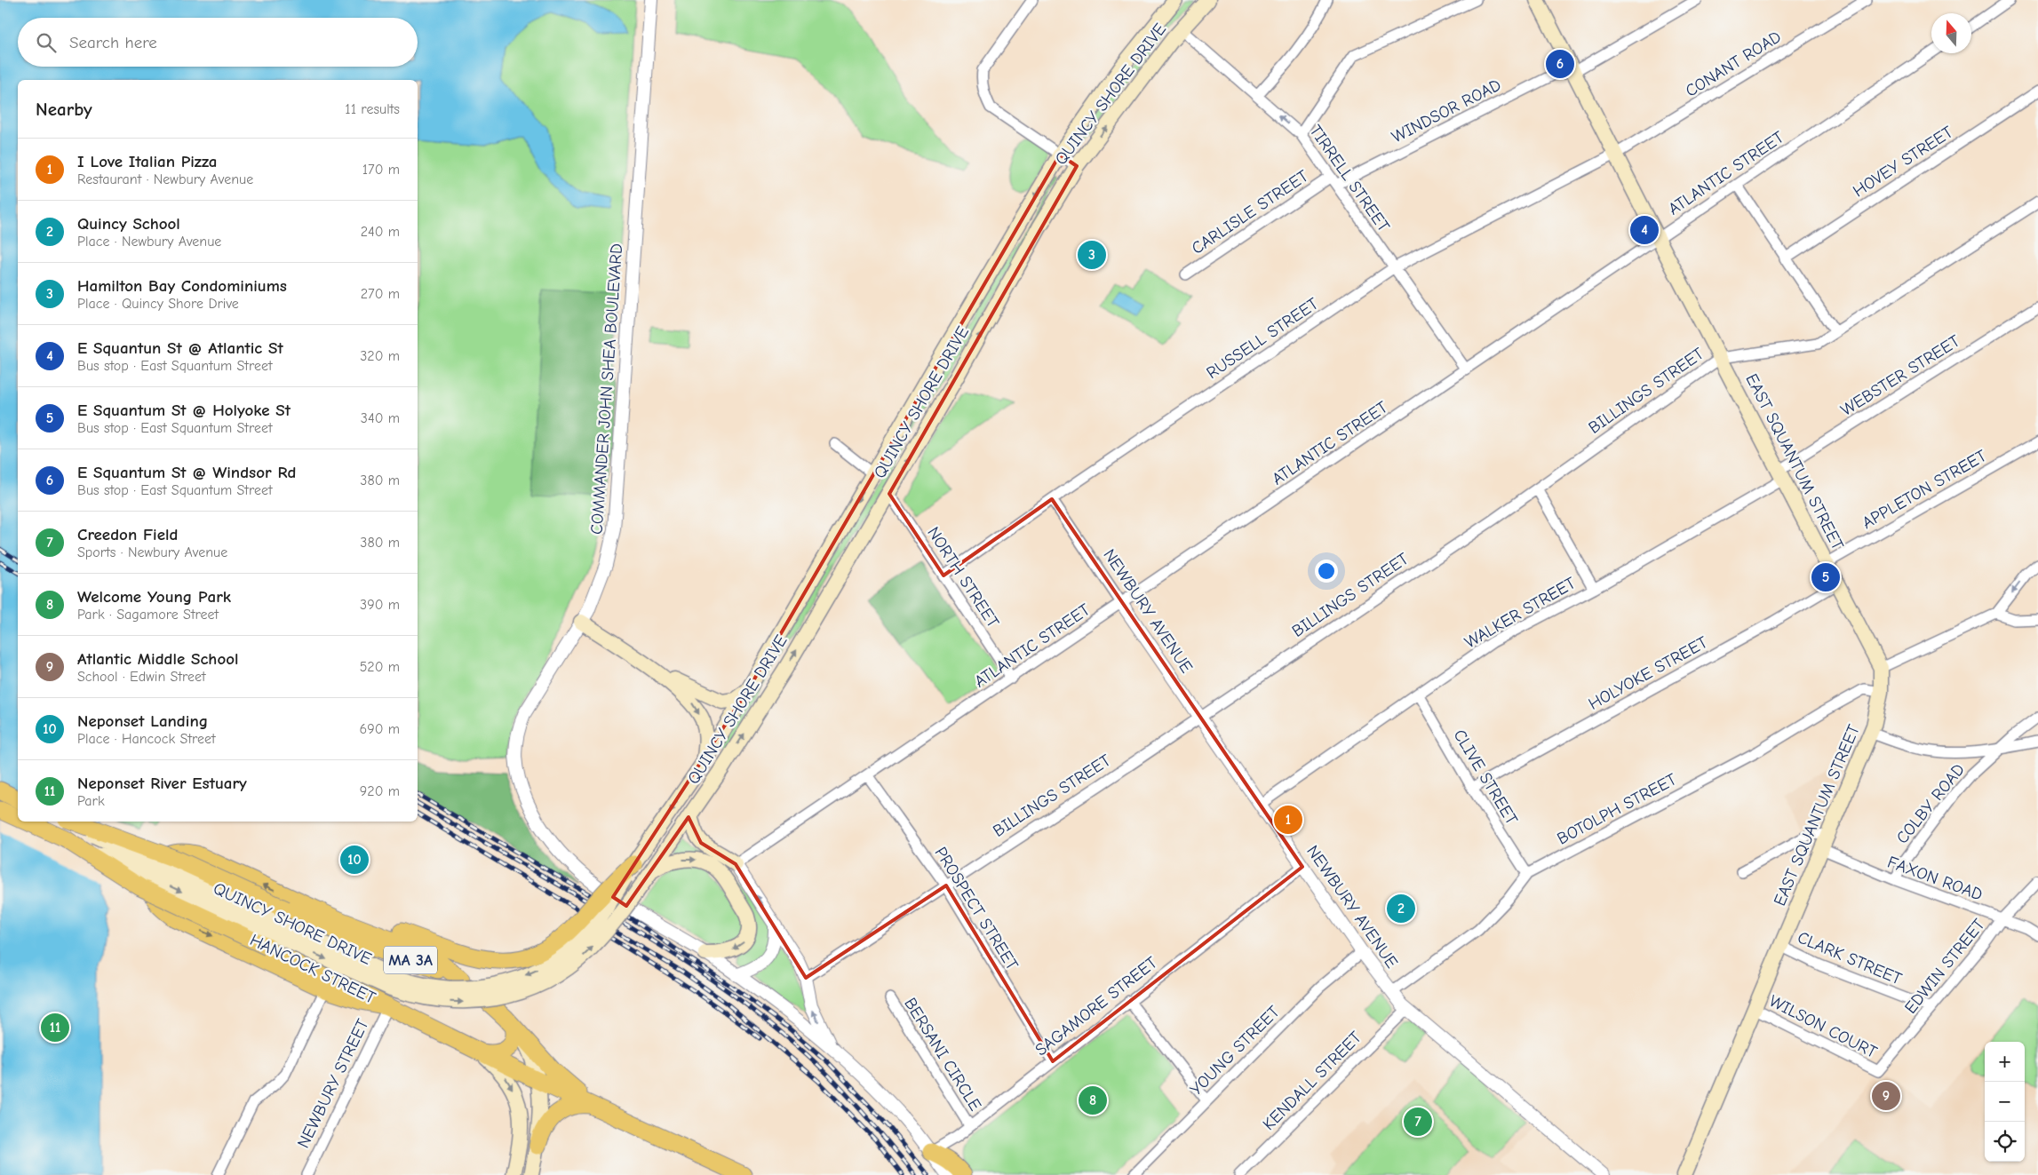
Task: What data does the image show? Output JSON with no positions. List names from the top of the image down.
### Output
{
  "streets": {
    "main road": [
      "QUINCY SHORE DRIVE",
      "EAST SQUANTUM STREET",
      "MA 3A",
      "HANCOCK STREET"
    ],
    "street": [
      "CONANT ROAD",
      "WINDSOR ROAD",
      "HOVEY STREET",
      "ATLANTIC STREET",
      "TIRRELL STREET",
      "CARLISLE STREET",
      "RUSSELL STREET",
      "WEBSTER STREET",
      "COMMANDER JOHN SHEA BOULEVARD",
      "BILLINGS STREET",
      "APPLETON STREET",
      "NORTH STREET",
      "NEWBURY AVENUE",
      "WALKER STREET",
      "HOLYOKE STREET",
      "CLIVE STREET",
      "COLBY ROAD",
      "BOTOLPH STREET",
      "FAXON ROAD",
      "PROSPECT STREET",
      "CLARK STREET",
      "EDWIN STREET",
      "SAGAMORE STREET",
      "WILSON COURT",
      "YOUNG STREET",
      "BERSANI CIRCLE",
      "KENDALL STREET",
      "NEWBURY STREET"
    ]
  },
  "crossings": [
    ["CONANT ROAD", "RUSSELL STREET"],
    ["CONANT ROAD", "EAST SQUANTUM STREET"],
    ["QUINCY SHORE DRIVE", "TIRRELL STREET"],
    ["QUINCY SHORE DRIVE", "NORTH STREET"],
    ["QUINCY SHORE DRIVE", "HANCOCK STREET"],
    ["WINDSOR ROAD", "TIRRELL STREET"],
    ["WINDSOR ROAD", "CARLISLE STREET"],
    ["WINDSOR ROAD", "EAST SQUANTUM STREET"],
    ["ATLANTIC STREET", "TIRRELL STREET"],
    ["ATLANTIC STREET", "EAST SQUANTUM STREET"],
    ["ATLANTIC STREET", "NORTH STREET"],
    ["ATLANTIC STREET", "NEWBURY AVENUE"],
    ["ATLANTIC STREET", "PROSPECT STREET"],
    ["TIRRELL STREET", "CARLISLE STREET"],
    ["TIRRELL STREET", "RUSSELL STREET"],
    ["RUSSELL STREET", "EAST SQUANTUM STREET"],
    ["RUSSELL STREET", "NORTH STREET"],
    ["RUSSELL STREET", "NEWBURY AVENUE"],
    ["WEBSTER STREET", "EAST SQUANTUM STREET"],
    ["WEBSTER STREET", "WALKER STREET"],
    ["COMMANDER JOHN SHEA BOULEVARD", "SAGAMORE STREET"],
    ["BILLINGS STREET", "EAST SQUANTUM STREET"],
    ["BILLINGS STREET", "NEWBURY AVENUE"],
    ["BILLINGS STREET", "PROSPECT STREET"],
    ["EAST SQUANTUM STREET", "APPLETON STREET"],
    ["EAST SQUANTUM STREET", "WALKER STREET"],
    ["EAST SQUANTUM STREET", "HOLYOKE STREET"],
    ["EAST SQUANTUM STREET", "BOTOLPH STREET"],
    ["EAST SQUANTUM STREET", "FAXON ROAD"],
    ["EAST SQUANTUM STREET", "CLARK STREET"],
    ["EAST SQUANTUM STREET", "WILSON COURT"],
    ["NEWBURY AVENUE", "WALKER STREET"],
    ["NEWBURY AVENUE", "BOTOLPH STREET"],
    ["NEWBURY AVENUE", "SAGAMORE STREET"],
    ["NEWBURY AVENUE", "YOUNG STREET"],
    ["NEWBURY AVENUE", "KENDALL STREET"],
    ["WALKER STREET", "CLIVE STREET"],
    ["HOLYOKE STREET", "CLIVE STREET"],
    ["CLIVE STREET", "BOTOLPH STREET"],
    ["COLBY ROAD", "FAXON ROAD"],
    ["FAXON ROAD", "EDWIN STREET"],
    ["PROSPECT STREET", "SAGAMORE STREET"],
    ["CLARK STREET", "EDWIN STREET"],
    ["EDWIN STREET", "WILSON COURT"],
    ["HANCOCK STREET", "NEWBURY STREET"],
    ["SAGAMORE STREET", "BERSANI CIRCLE"]
  ],
  "north": "top",
  "page": {
    "search": "Search here",
    "pins": [
      "6",
      "4",
      "3",
      "5",
      "1",
      "10",
      "2",
      "11",
      "9",
      "8",
      "7"
    ],
    "heading": ["Nearby", "11 results"],
    "list": [
      {
        "mark": "1",
        "name": "I Love Italian Pizza",
        "note": "Restaurant · Newbury Avenue",
        "value": "170 m"
      },
      {
        "mark": "2",
        "name": "Quincy School",
        "note": "Place · Newbury Avenue",
        "value": "240 m"
      },
      {
        "mark": "3",
        "name": "Hamilton Bay Condominiums",
        "note": "Place · Quincy Shore Drive",
        "value": "270 m"
      },
      {
        "mark": "4",
        "name": "E Squantun St @ Atlantic St",
        "note": "Bus stop · East Squantum Street",
        "value": "320 m"
      },
      {
        "mark": "5",
        "name": "E Squantum St @ Holyoke St",
        "note": "Bus stop · East Squantum Street",
        "value": "340 m"
      },
      {
        "mark": "6",
        "name": "E Squantum St @ Windsor Rd",
        "note": "Bus stop · East Squantum Street",
        "value": "380 m"
      },
      {
        "mark": "7",
        "name": "Creedon Field",
        "note": "Sports · Newbury Avenue",
        "value": "380 m"
      },
      {
        "mark": "8",
        "name": "Welcome Young Park",
        "note": "Park · Sagamore Street",
        "value": "390 m"
      },
      {
        "mark": "9",
        "name": "Atlantic Middle School",
        "note": "School · Edwin Street",
        "value": "520 m"
      },
      {
        "mark": "10",
        "name": "Neponset Landing",
        "note": "Place · Hancock Street",
        "value": "690 m"
      },
      {
        "mark": "11",
        "name": "Neponset River Estuary",
        "note": "Park",
        "value": "920 m"
      }
    ],
    "map_buttons": ["+", "−"]
  }
}
